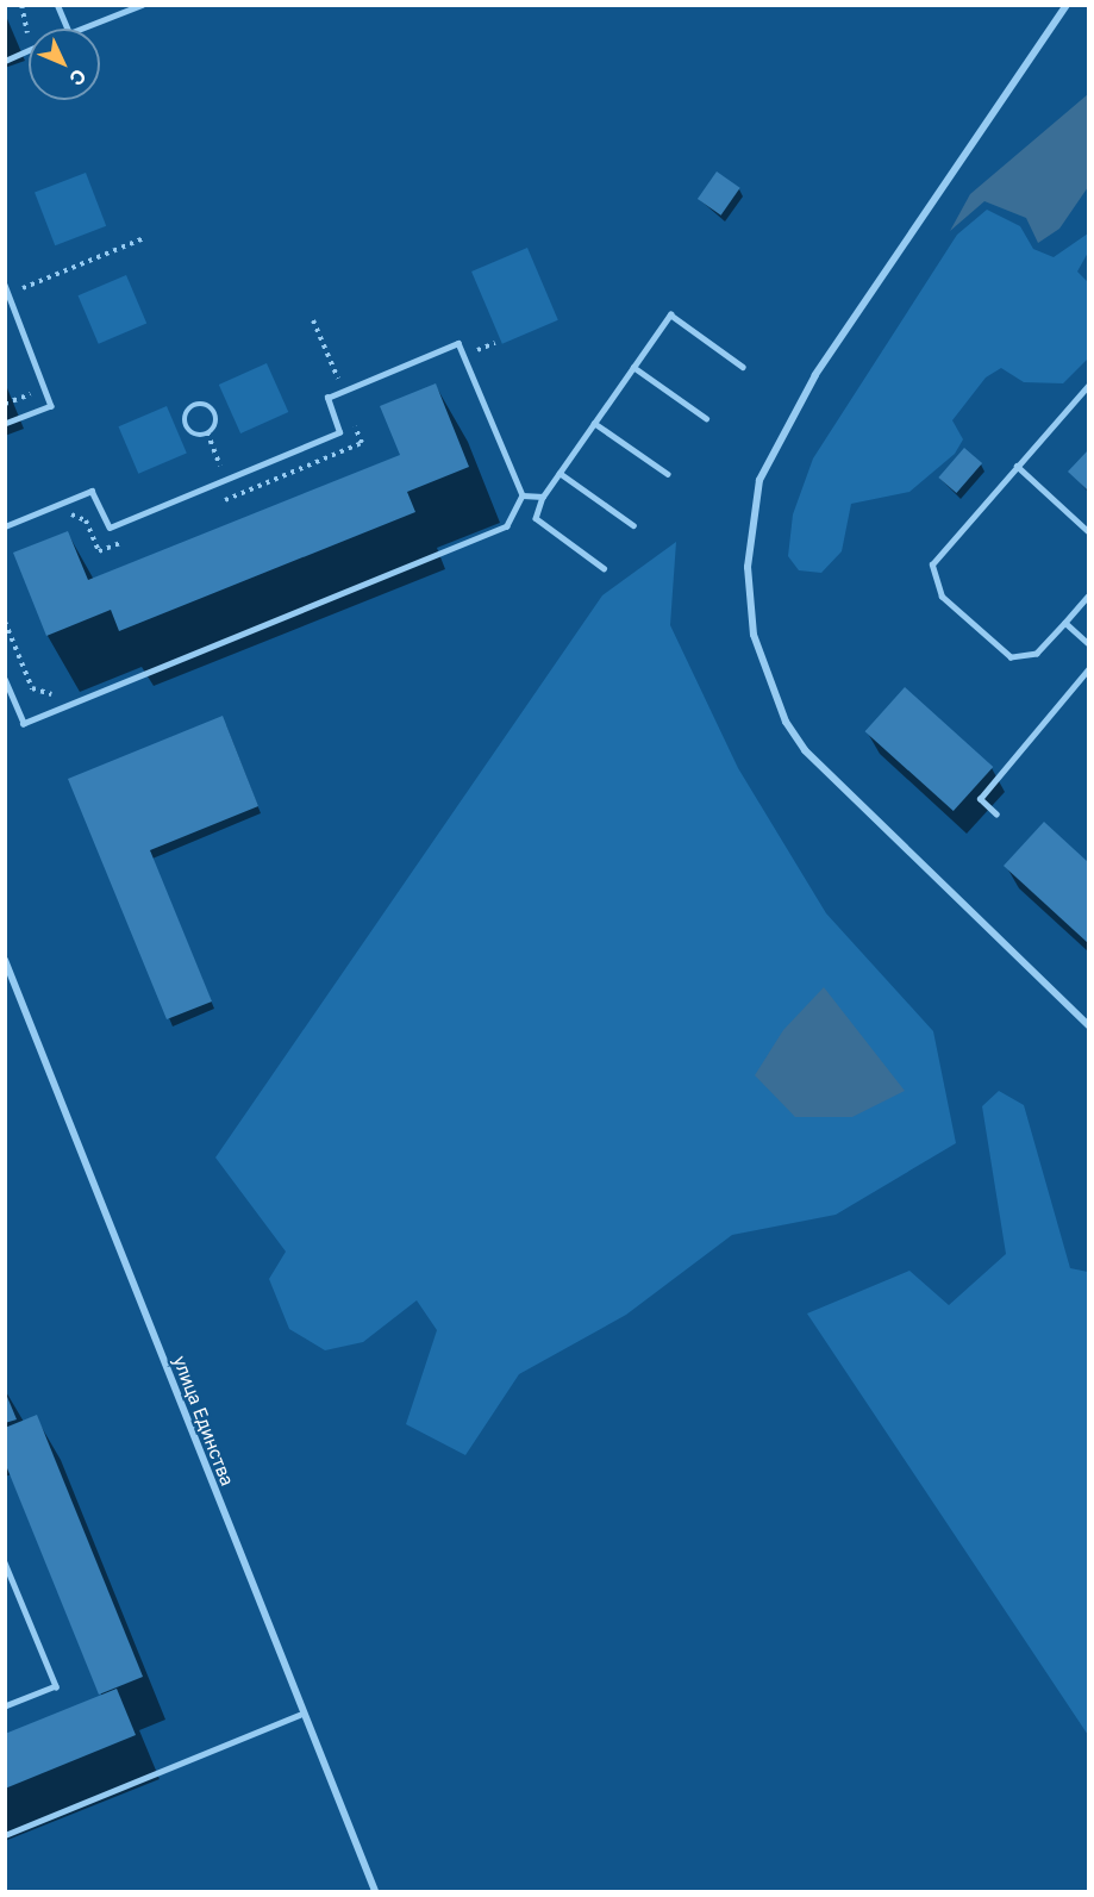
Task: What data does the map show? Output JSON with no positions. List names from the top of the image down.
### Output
{
  "streets": {
    "street": ["улица Единства"]
  },
  "north": "bottom right"
}
